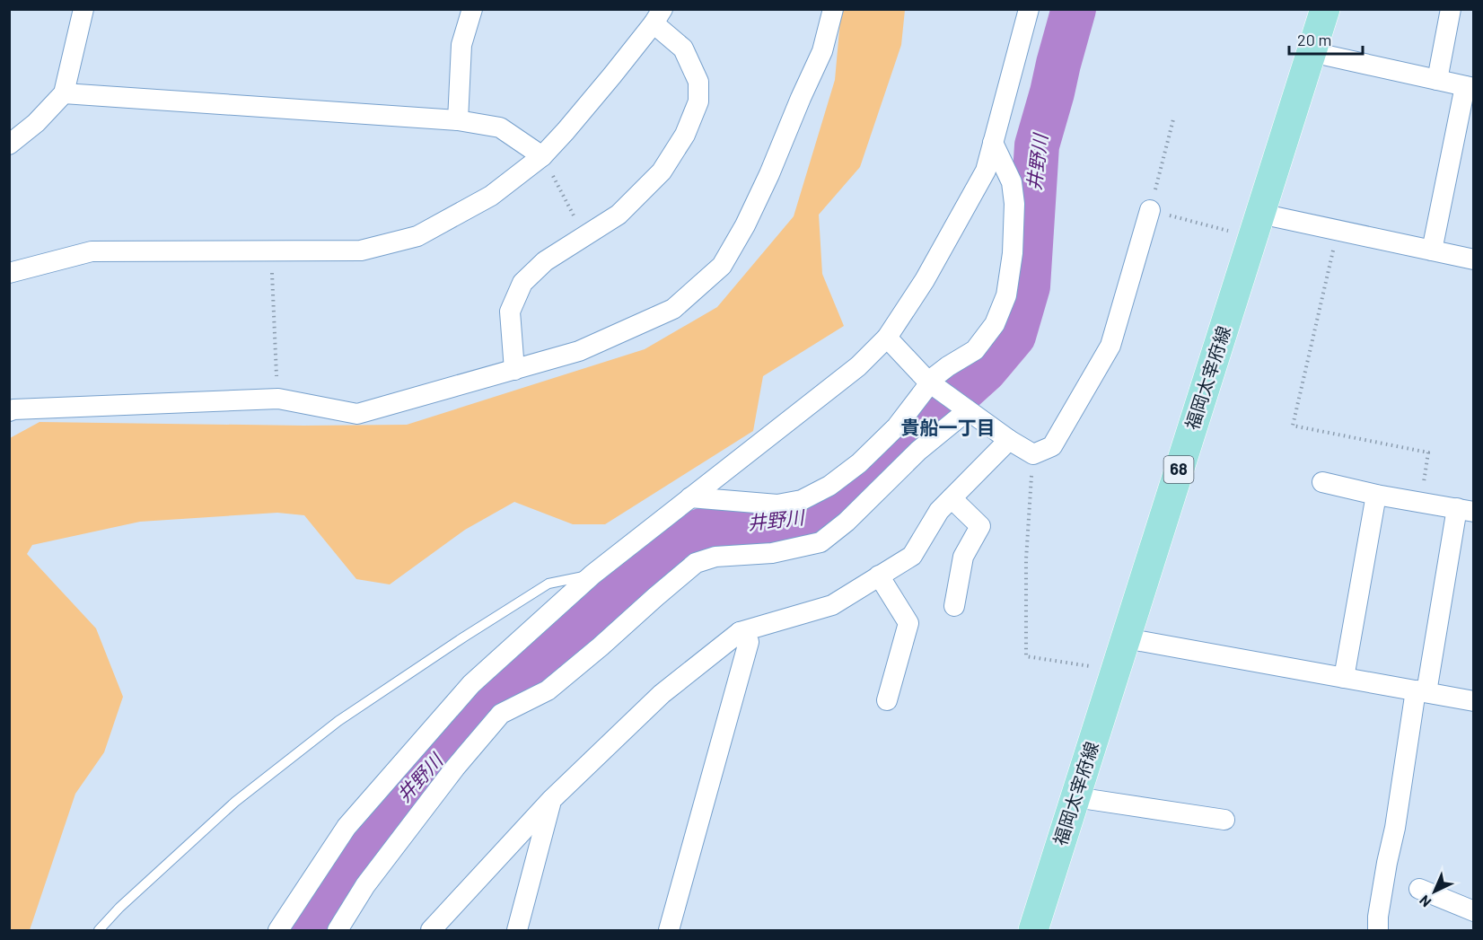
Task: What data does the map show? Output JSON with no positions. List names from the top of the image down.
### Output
{
  "streets": {
    "main road": ["福岡太宰府線", "68"]
  },
  "districts": ["貴船一丁目"],
  "water": ["井野川"],
  "scale_bar": "20 m",
  "north": "bottom left"
}
